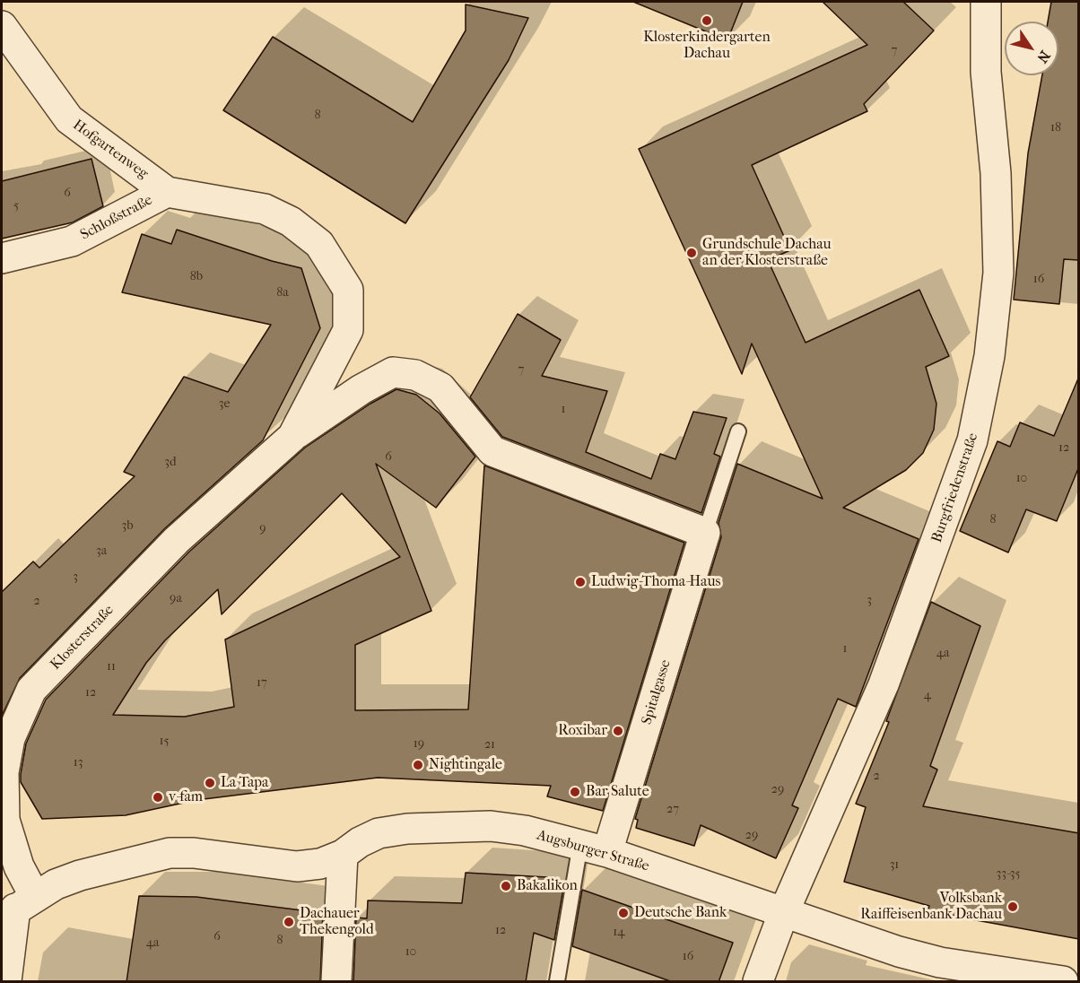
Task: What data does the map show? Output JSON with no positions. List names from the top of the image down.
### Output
{
  "streets": {
    "street": [
      "Hofgartenweg",
      "Schloßstraße",
      "Burgfriedenstraße",
      "Klosterstraße",
      "Spitalgasse",
      "Augsburger Straße"
    ]
  },
  "crossings": [
    ["Hofgartenweg", "Schloßstraße"],
    ["Schloßstraße", "Klosterstraße"],
    ["Burgfriedenstraße", "Augsburger Straße"],
    ["Klosterstraße", "Spitalgasse"],
    ["Klosterstraße", "Augsburger Straße"],
    ["Spitalgasse", "Augsburger Straße"]
  ],
  "places": [
    "Klosterkindergarten Dachau",
    "Grundschule Dachau an der Klosterstraße",
    "Ludwig-Thoma-Haus",
    "Roxibar",
    "Nightingale",
    "La Tapa",
    "Bar Salute",
    "v-fam",
    "Bakalikon",
    "Volksbank Raiffeisenbank Dachau",
    "Deutsche Bank",
    "Dachauer Thekengold"
  ],
  "house_numbers": [
    "7",
    "8",
    "18",
    "6",
    "5",
    "8b",
    "16",
    "8a",
    "7",
    "3e",
    "1",
    "12",
    "6",
    "3d",
    "10",
    "8",
    "3b",
    "9",
    "3a",
    "3",
    "9a",
    "3",
    "2",
    "1",
    "4a",
    "11",
    "17",
    "12",
    "4",
    "15",
    "19",
    "21",
    "13",
    "2",
    "29",
    "27",
    "29",
    "31",
    "33-35",
    "12",
    "14",
    "6",
    "8",
    "4a",
    "10",
    "16"
  ],
  "north": "bottom right"
}
